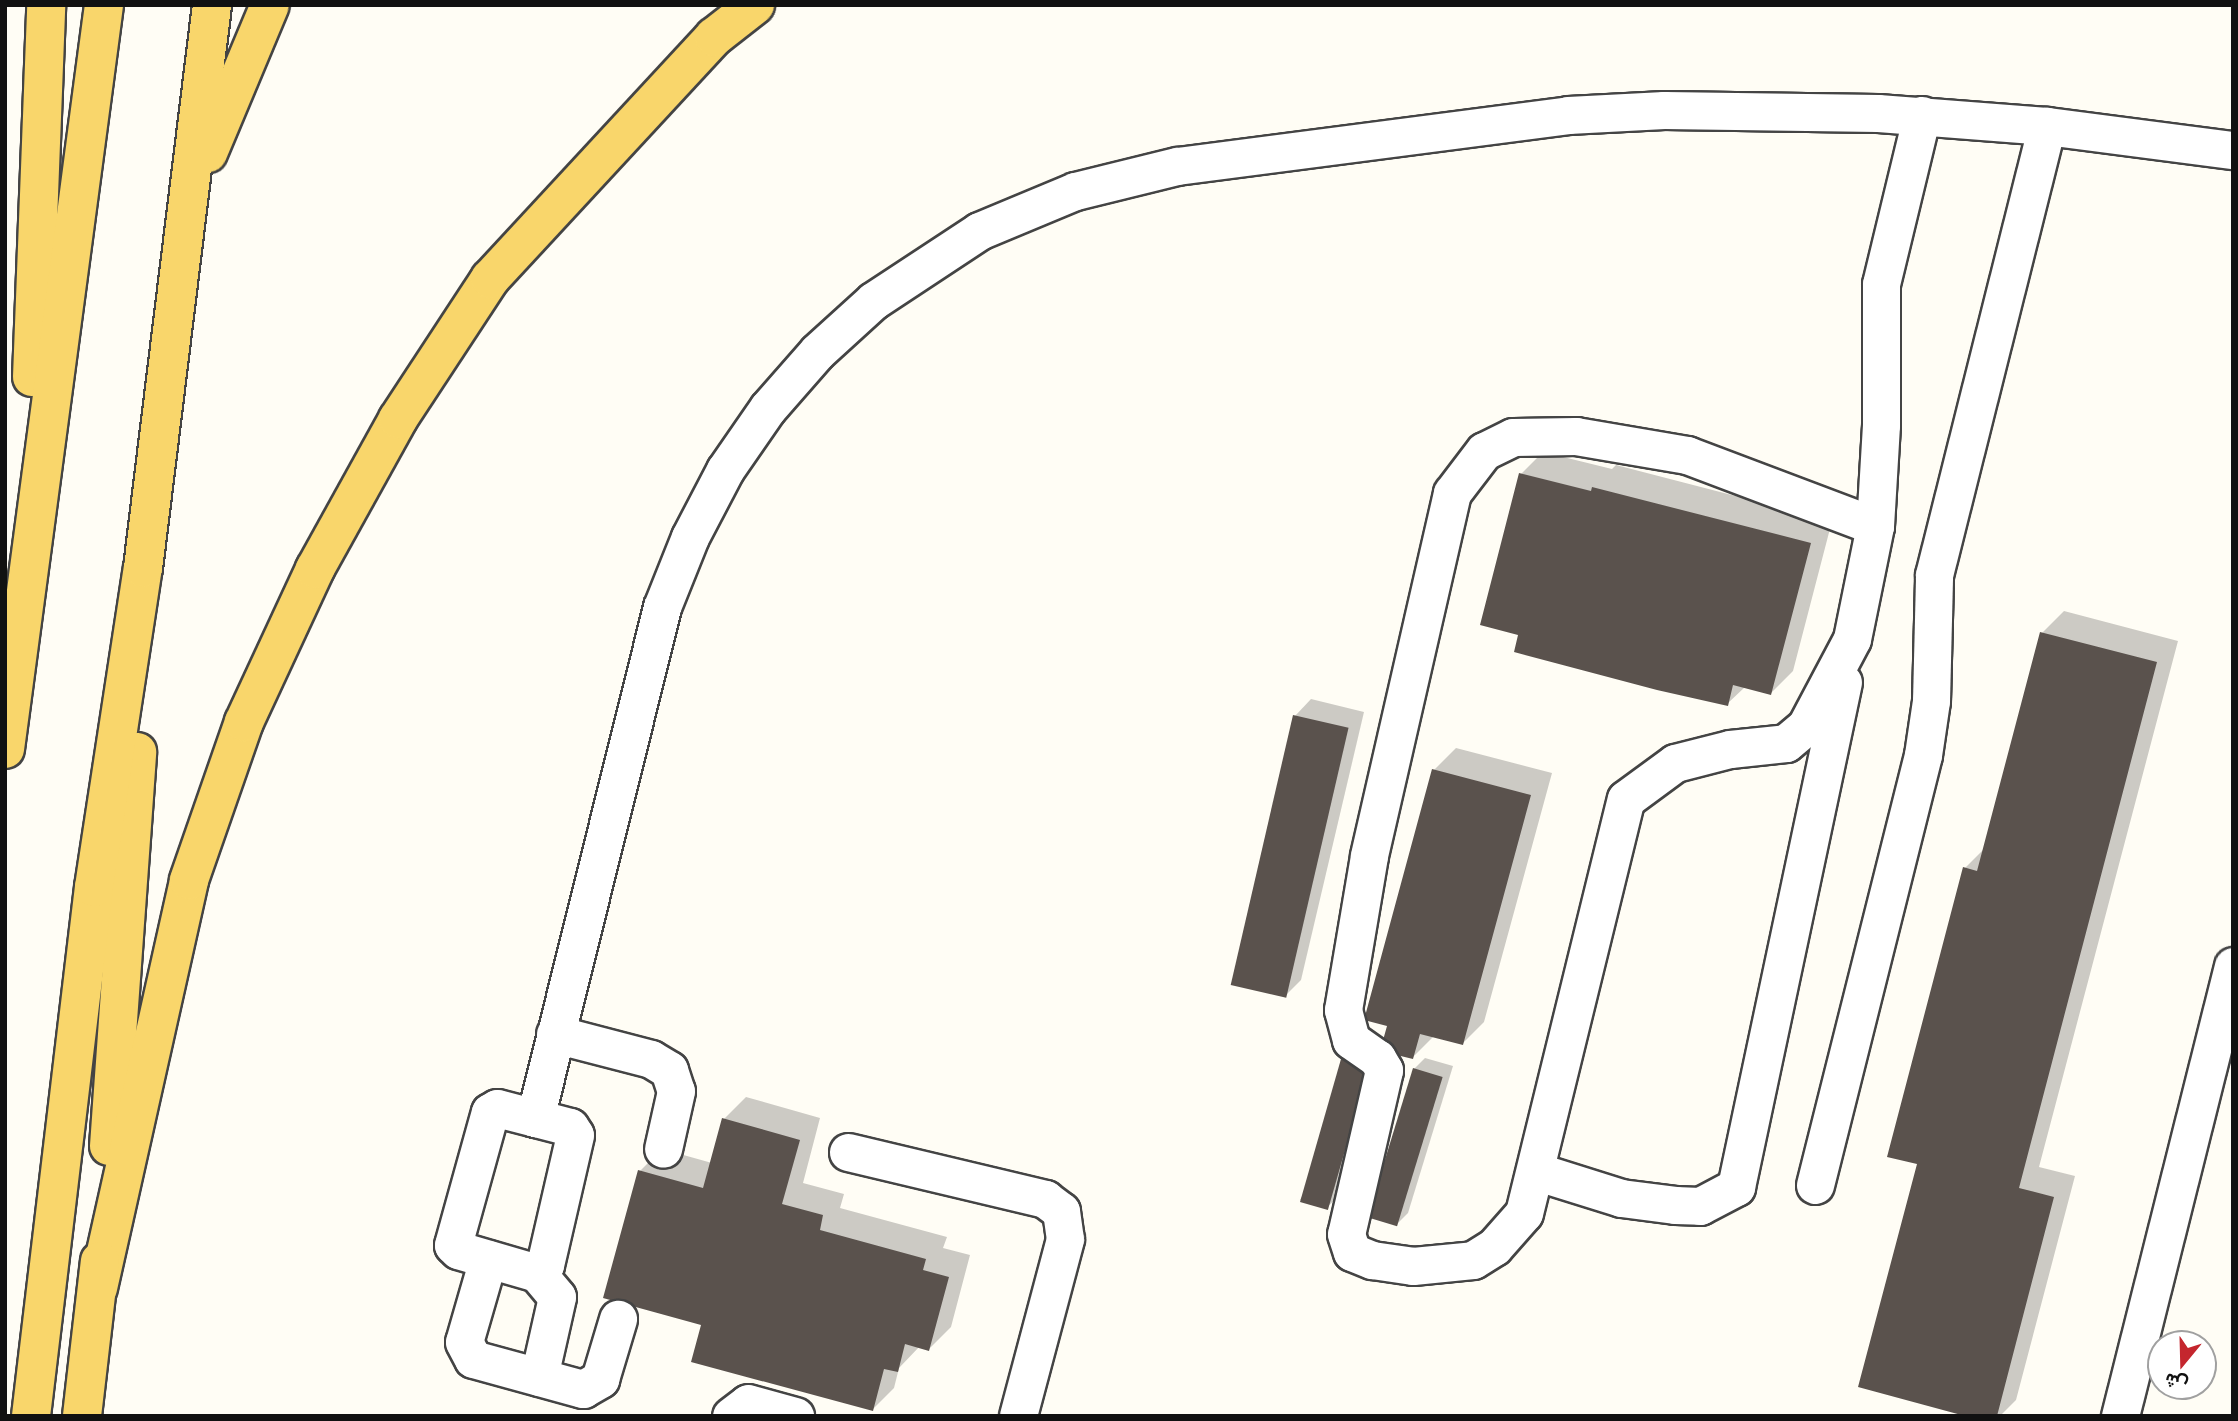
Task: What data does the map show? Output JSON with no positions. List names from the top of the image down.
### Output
{
  "north": "bottom"
}
